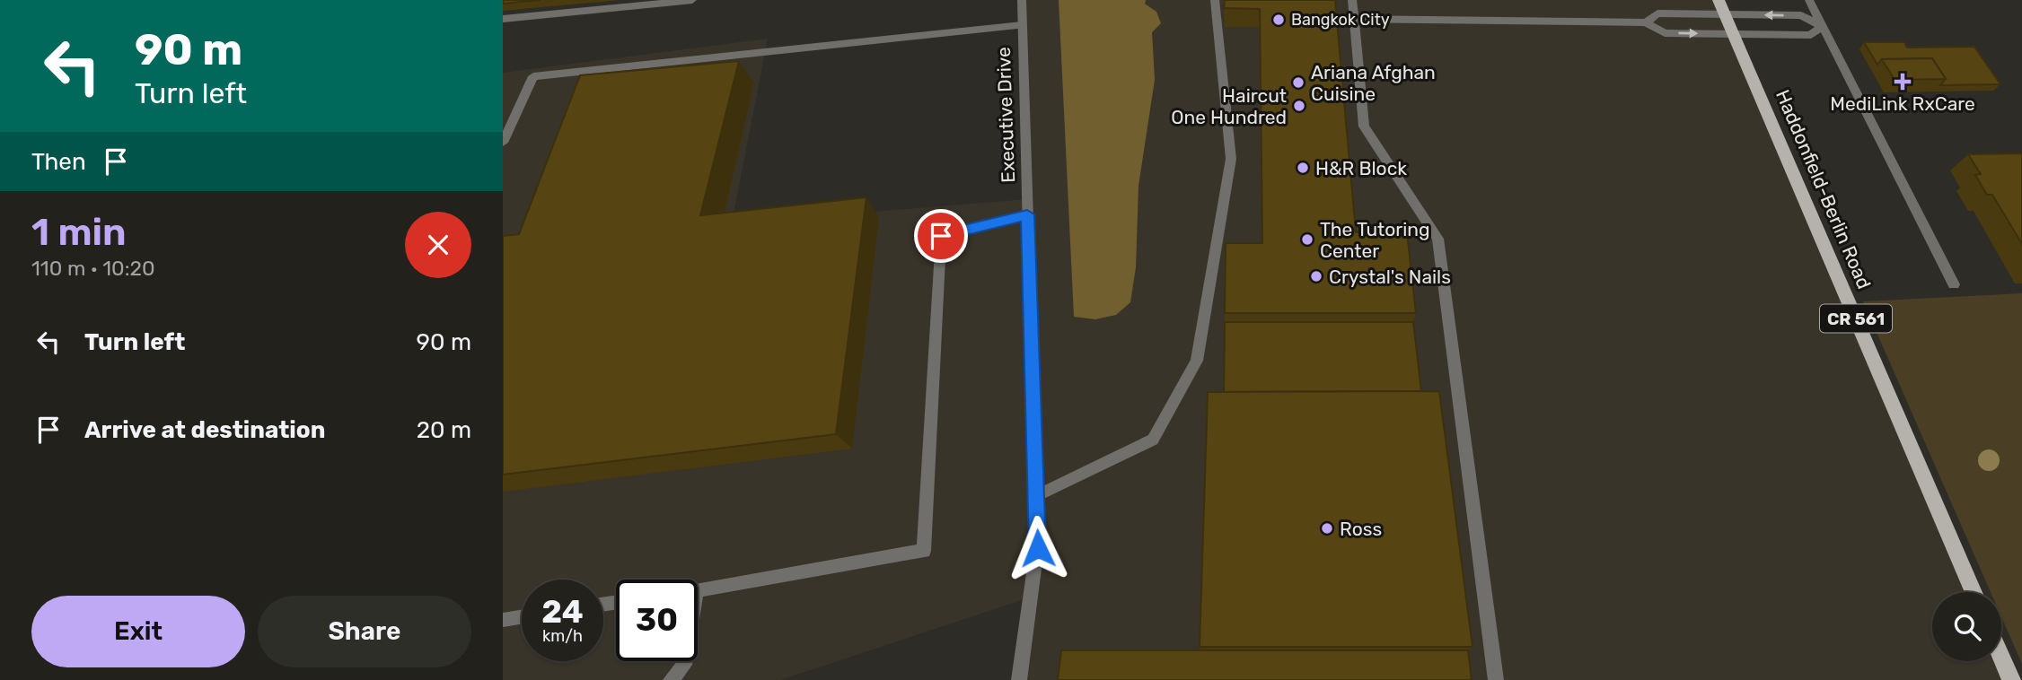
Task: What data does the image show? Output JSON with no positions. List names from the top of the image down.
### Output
{
  "streets": {
    "main road": ["Haddonfield-Berlin Road", "CR 561"],
    "street": ["Executive Drive"]
  },
  "places": {
    "other": [
      "Bangkok City",
      "Ariana Afghan Cuisine",
      "Haircut One Hundred",
      "H&R Block",
      "The Tutoring Center",
      "Crystal's Nails",
      "Ross"
    ],
    "health": ["MediLink RxCare"]
  },
  "page": {
    "turn": ["90 m", "Turn left"],
    "then": "Then",
    "heading": ["1 min", "110 m · 10:20"],
    "list": [
      {
        "name": "Turn left",
        "value": "90 m"
      },
      {
        "name": "Arrive at destination",
        "value": "20 m"
      }
    ],
    "speed": "24 km/h",
    "limit": "30",
    "buttons": ["Exit", "Share"]
  }
}
